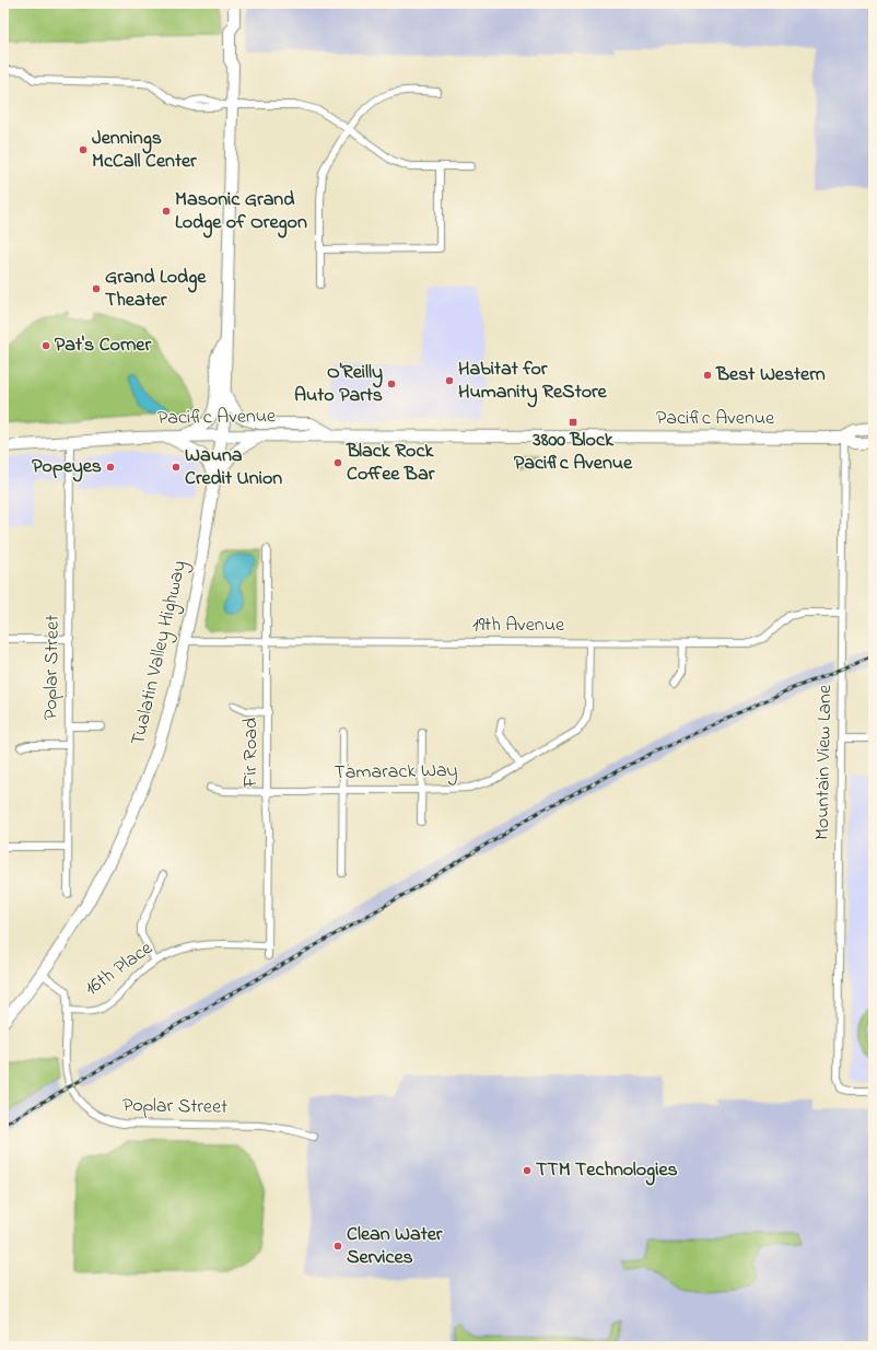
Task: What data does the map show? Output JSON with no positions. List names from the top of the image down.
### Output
{
  "streets": {
    "main road": ["Pacific Avenue", "Tualatin Valley Highway"],
    "street": [
      "19th Avenue",
      "Poplar Street",
      "Fir Road",
      "Mountain View Lane",
      "Tamarack Way",
      "16th Place"
    ]
  },
  "crossings": [
    ["Pacific Avenue", "Tualatin Valley Highway"],
    ["Pacific Avenue", "Poplar Street"],
    ["Pacific Avenue", "Mountain View Lane"],
    ["19th Avenue", "Tualatin Valley Highway"],
    ["19th Avenue", "Fir Road"],
    ["19th Avenue", "Mountain View Lane"],
    ["19th Avenue", "Tamarack Way"],
    ["Tualatin Valley Highway", "Poplar Street"],
    ["Poplar Street", "16th Place"],
    ["Fir Road", "Tamarack Way"],
    ["Fir Road", "16th Place"]
  ],
  "places": {
    "other": [
      "Jennings McCall Center",
      "Masonic Grand Lodge of Oregon",
      "Grand Lodge Theater",
      "Pat's Corner",
      "Best Western",
      "Habitat for Humanity ReStore",
      "O'Reilly Auto Parts",
      "Black Rock Coffee Bar",
      "Popeyes",
      "Wauna Credit Union",
      "TTM Technologies",
      "Clean Water Services"
    ],
    "transit": ["3800 Block Pacific Avenue"]
  }
}
